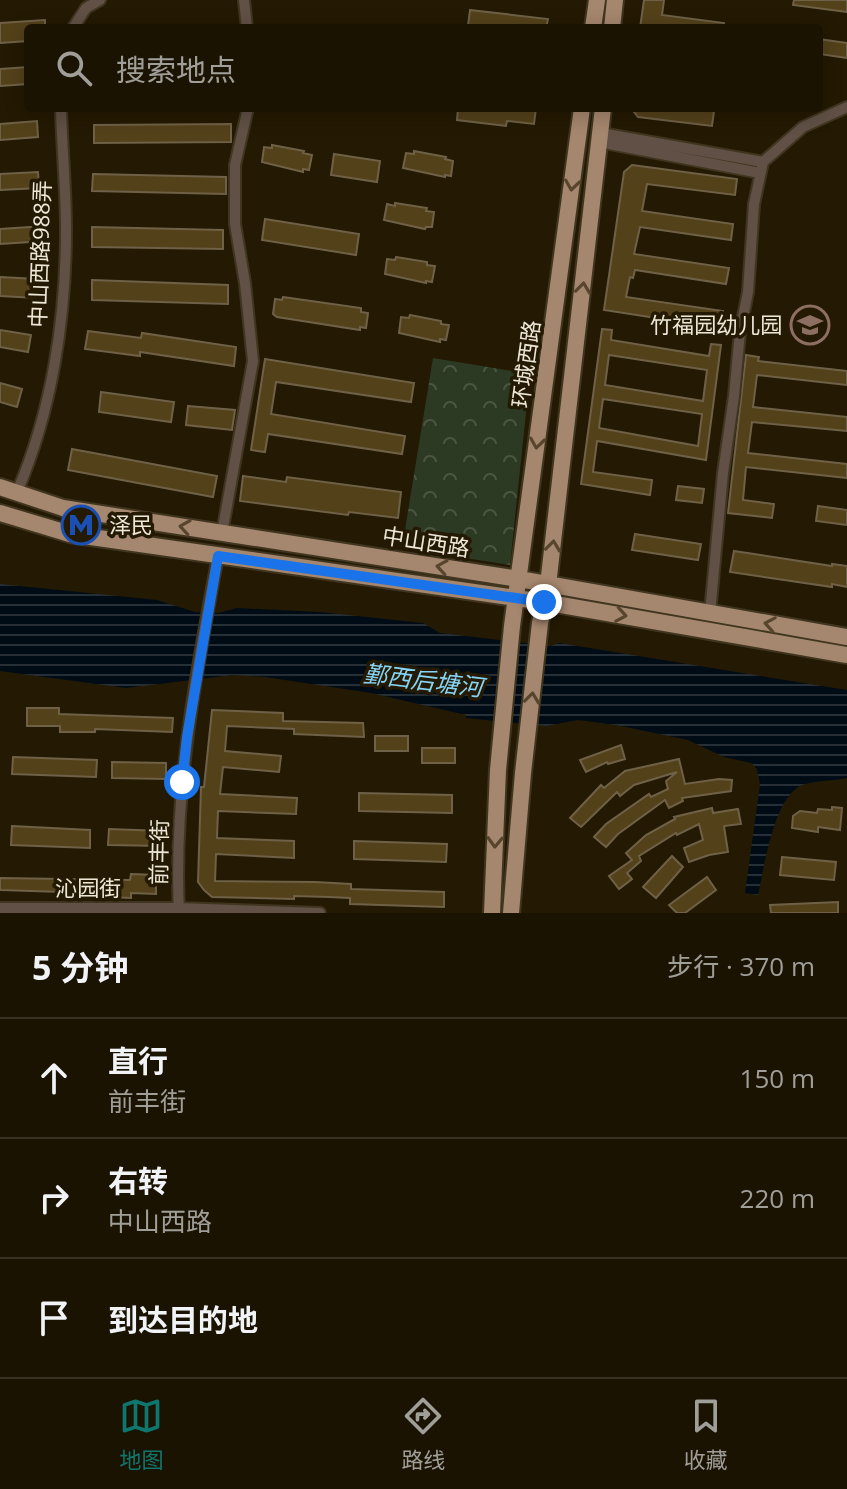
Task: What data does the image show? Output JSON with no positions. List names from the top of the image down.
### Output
{
  "streets": {
    "main road": ["环城西路", "中山西路"],
    "street": ["中山西路988弄", "前丰街", "沁园街"]
  },
  "crossings": [
    ["中山西路988弄", "中山西路"],
    ["环城西路", "中山西路"],
    ["中山西路", "前丰街"],
    ["前丰街", "沁园街"]
  ],
  "water": ["鄞西后塘河"],
  "places": {
    "school or university": ["竹福园幼儿园"],
    "metro station": ["泽民"]
  },
  "page": {
    "search": "搜索地点",
    "heading": ["5 分钟", "步行 · 370 m"],
    "list": [
      ["直行", "前丰街", "150 m"],
      ["右转", "中山西路", "220 m"],
      "到达目的地"
    ],
    "nav": ["地图", "路线", "收藏"]
  }
}
